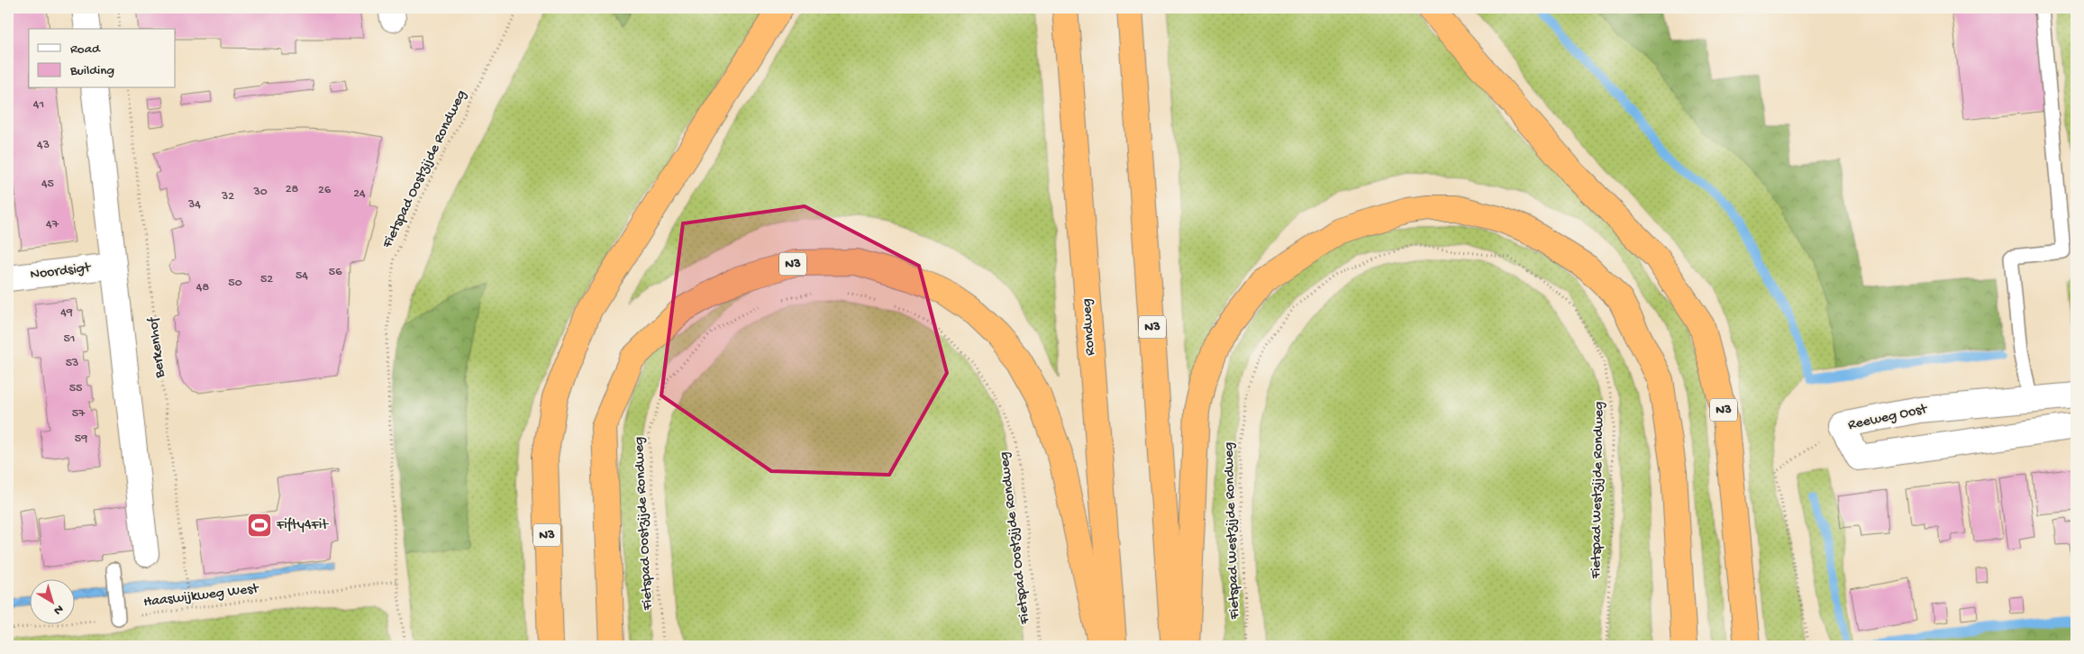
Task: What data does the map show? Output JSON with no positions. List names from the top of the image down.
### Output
{
  "streets": {
    "highway": ["N3", "Rondweg"],
    "street": ["Noordsigt", "Reeweg Oost"],
    "path": [
      "Fietspad Oostzijde Rondweg",
      "Berkenhof",
      "Fietspad Westzijde Rondweg",
      "Haaswijkweg West"
    ]
  },
  "crossings": [
    ["Fietspad Oostzijde Rondweg", "Haaswijkweg West"],
    ["Berkenhof", "Haaswijkweg West"]
  ],
  "places": {
    "sports": ["Fifty4Fit"]
  },
  "house_numbers": [
    "41",
    "43",
    "45",
    "28",
    "26",
    "30",
    "24",
    "32",
    "34",
    "47",
    "56",
    "54",
    "52",
    "50",
    "48",
    "49",
    "51",
    "53",
    "55",
    "57",
    "59"
  ],
  "legend": ["Road", "Building"],
  "north": "bottom right"
}
